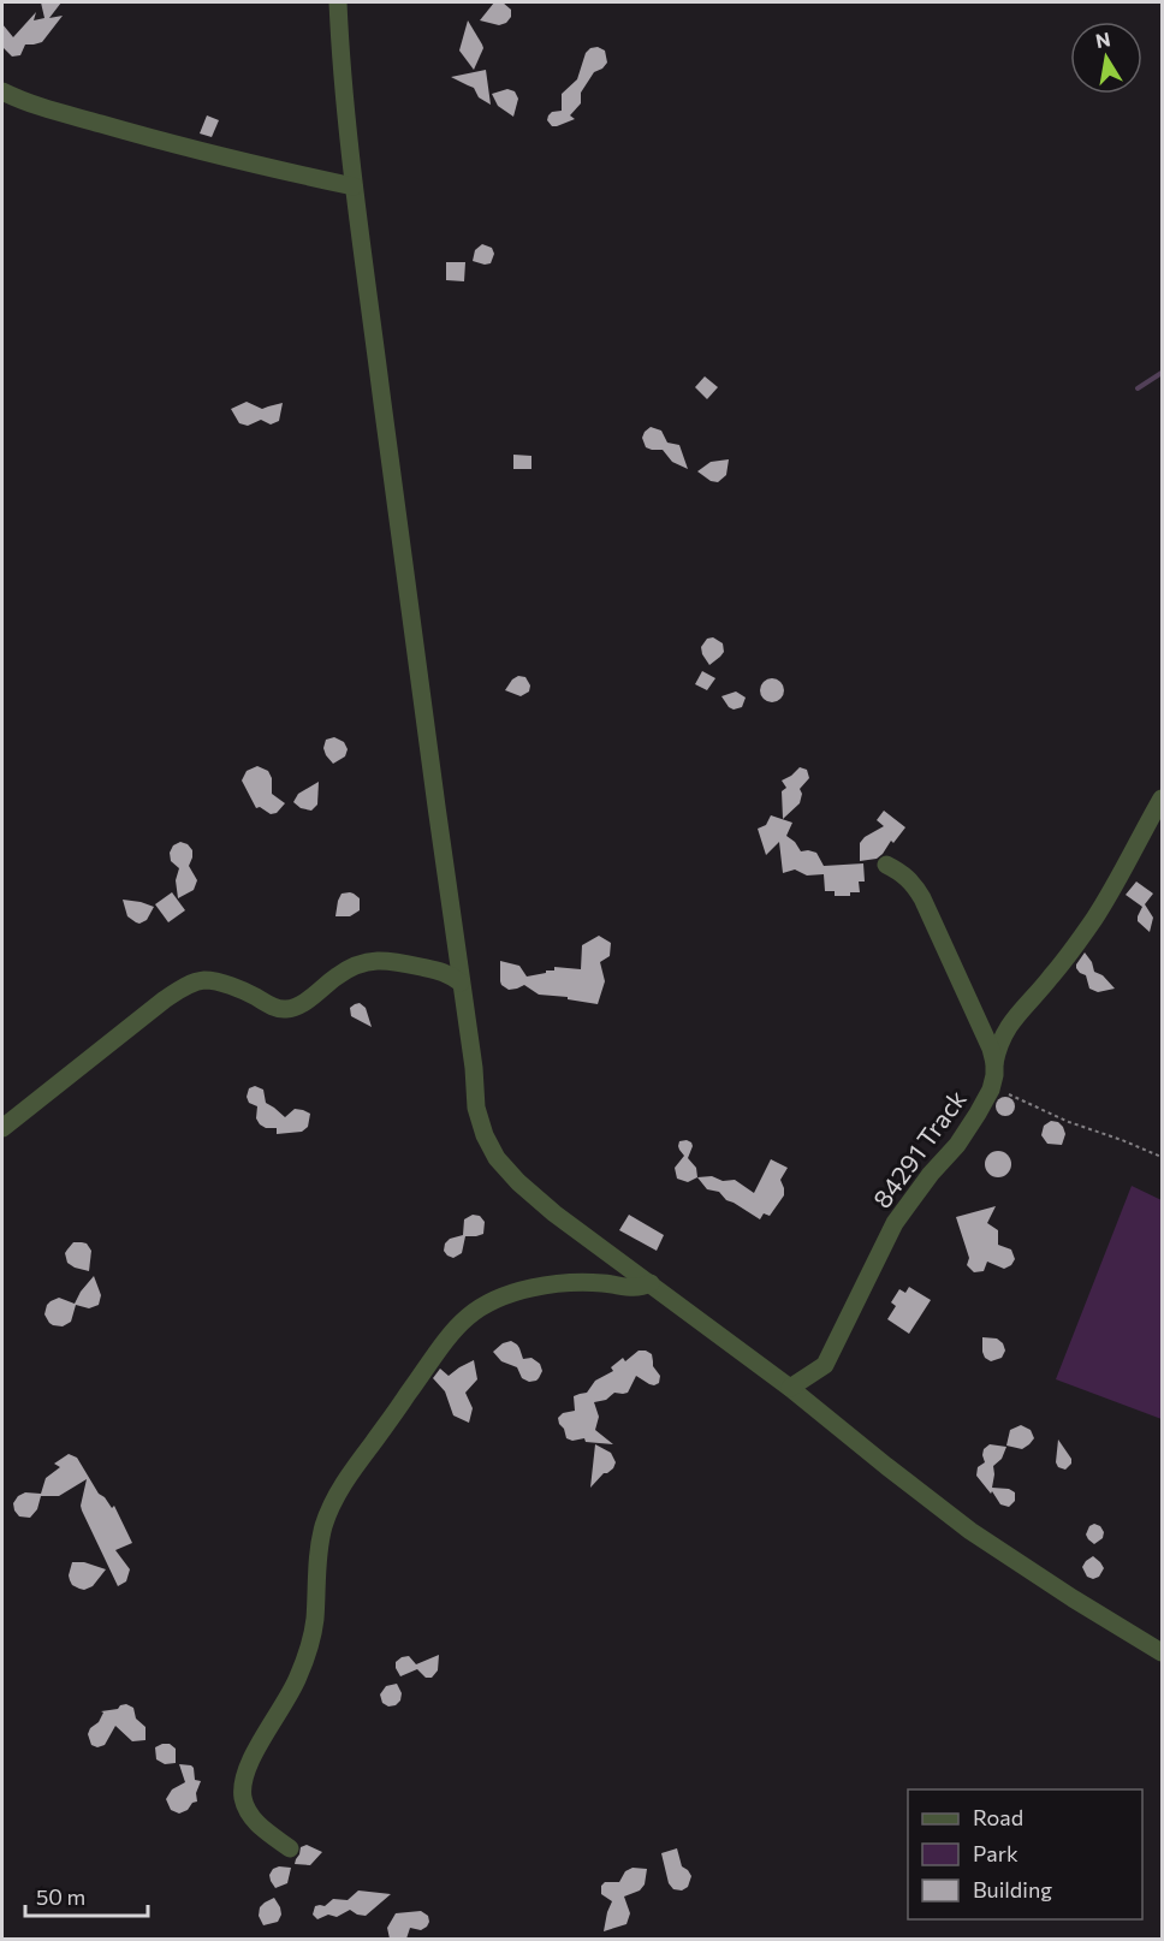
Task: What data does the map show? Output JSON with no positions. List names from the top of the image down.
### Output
{
  "streets": {
    "street": ["84291 Track"]
  },
  "legend": ["Road", "Park", "Building"],
  "scale_bar": "50 m",
  "north": "top"
}
